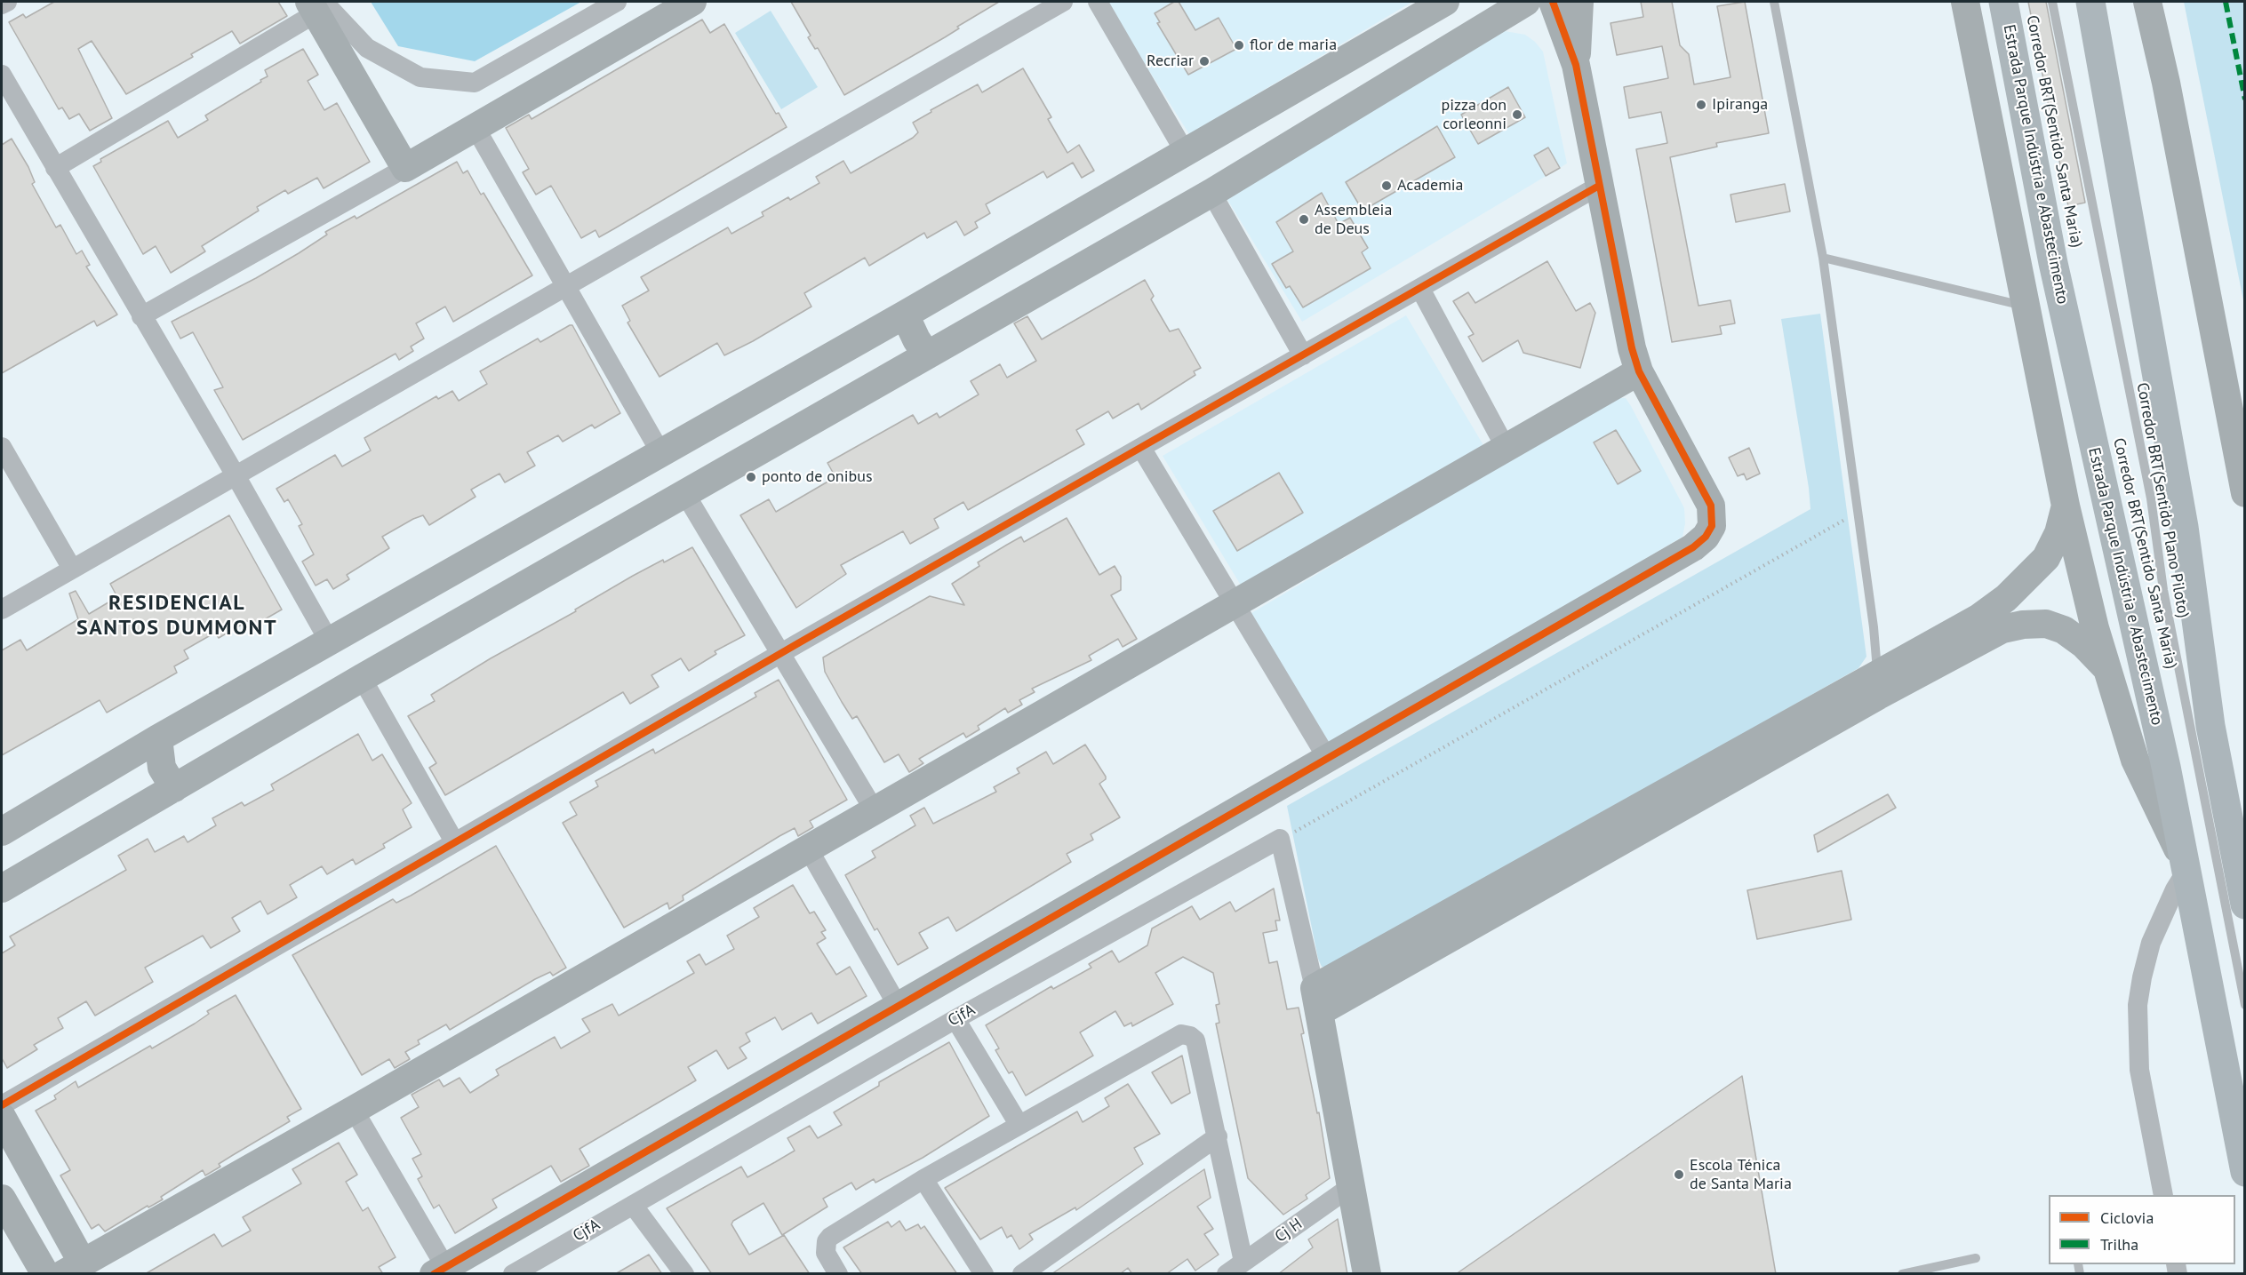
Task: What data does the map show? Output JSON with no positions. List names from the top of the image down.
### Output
{
  "streets": {
    "highway": ["Estrada Parque Indústria e Abastecimento"],
    "street": ["CjfA", "Cj H"],
    "lane": ["Corredor BRT(Sentido Santa Maria)", "Corredor BRT(Sentido Plano Piloto)"]
  },
  "districts": ["RESIDENCIAL SANTOS DUMMONT"],
  "places": [
    "flor de maria",
    "Recriar",
    "Ipiranga",
    "pizza don corleonni",
    "Academia",
    "Assembleia de Deus",
    "ponto de onibus",
    "Escola Ténica de Santa Maria"
  ],
  "legend": ["Ciclovia", "Trilha"]
}
